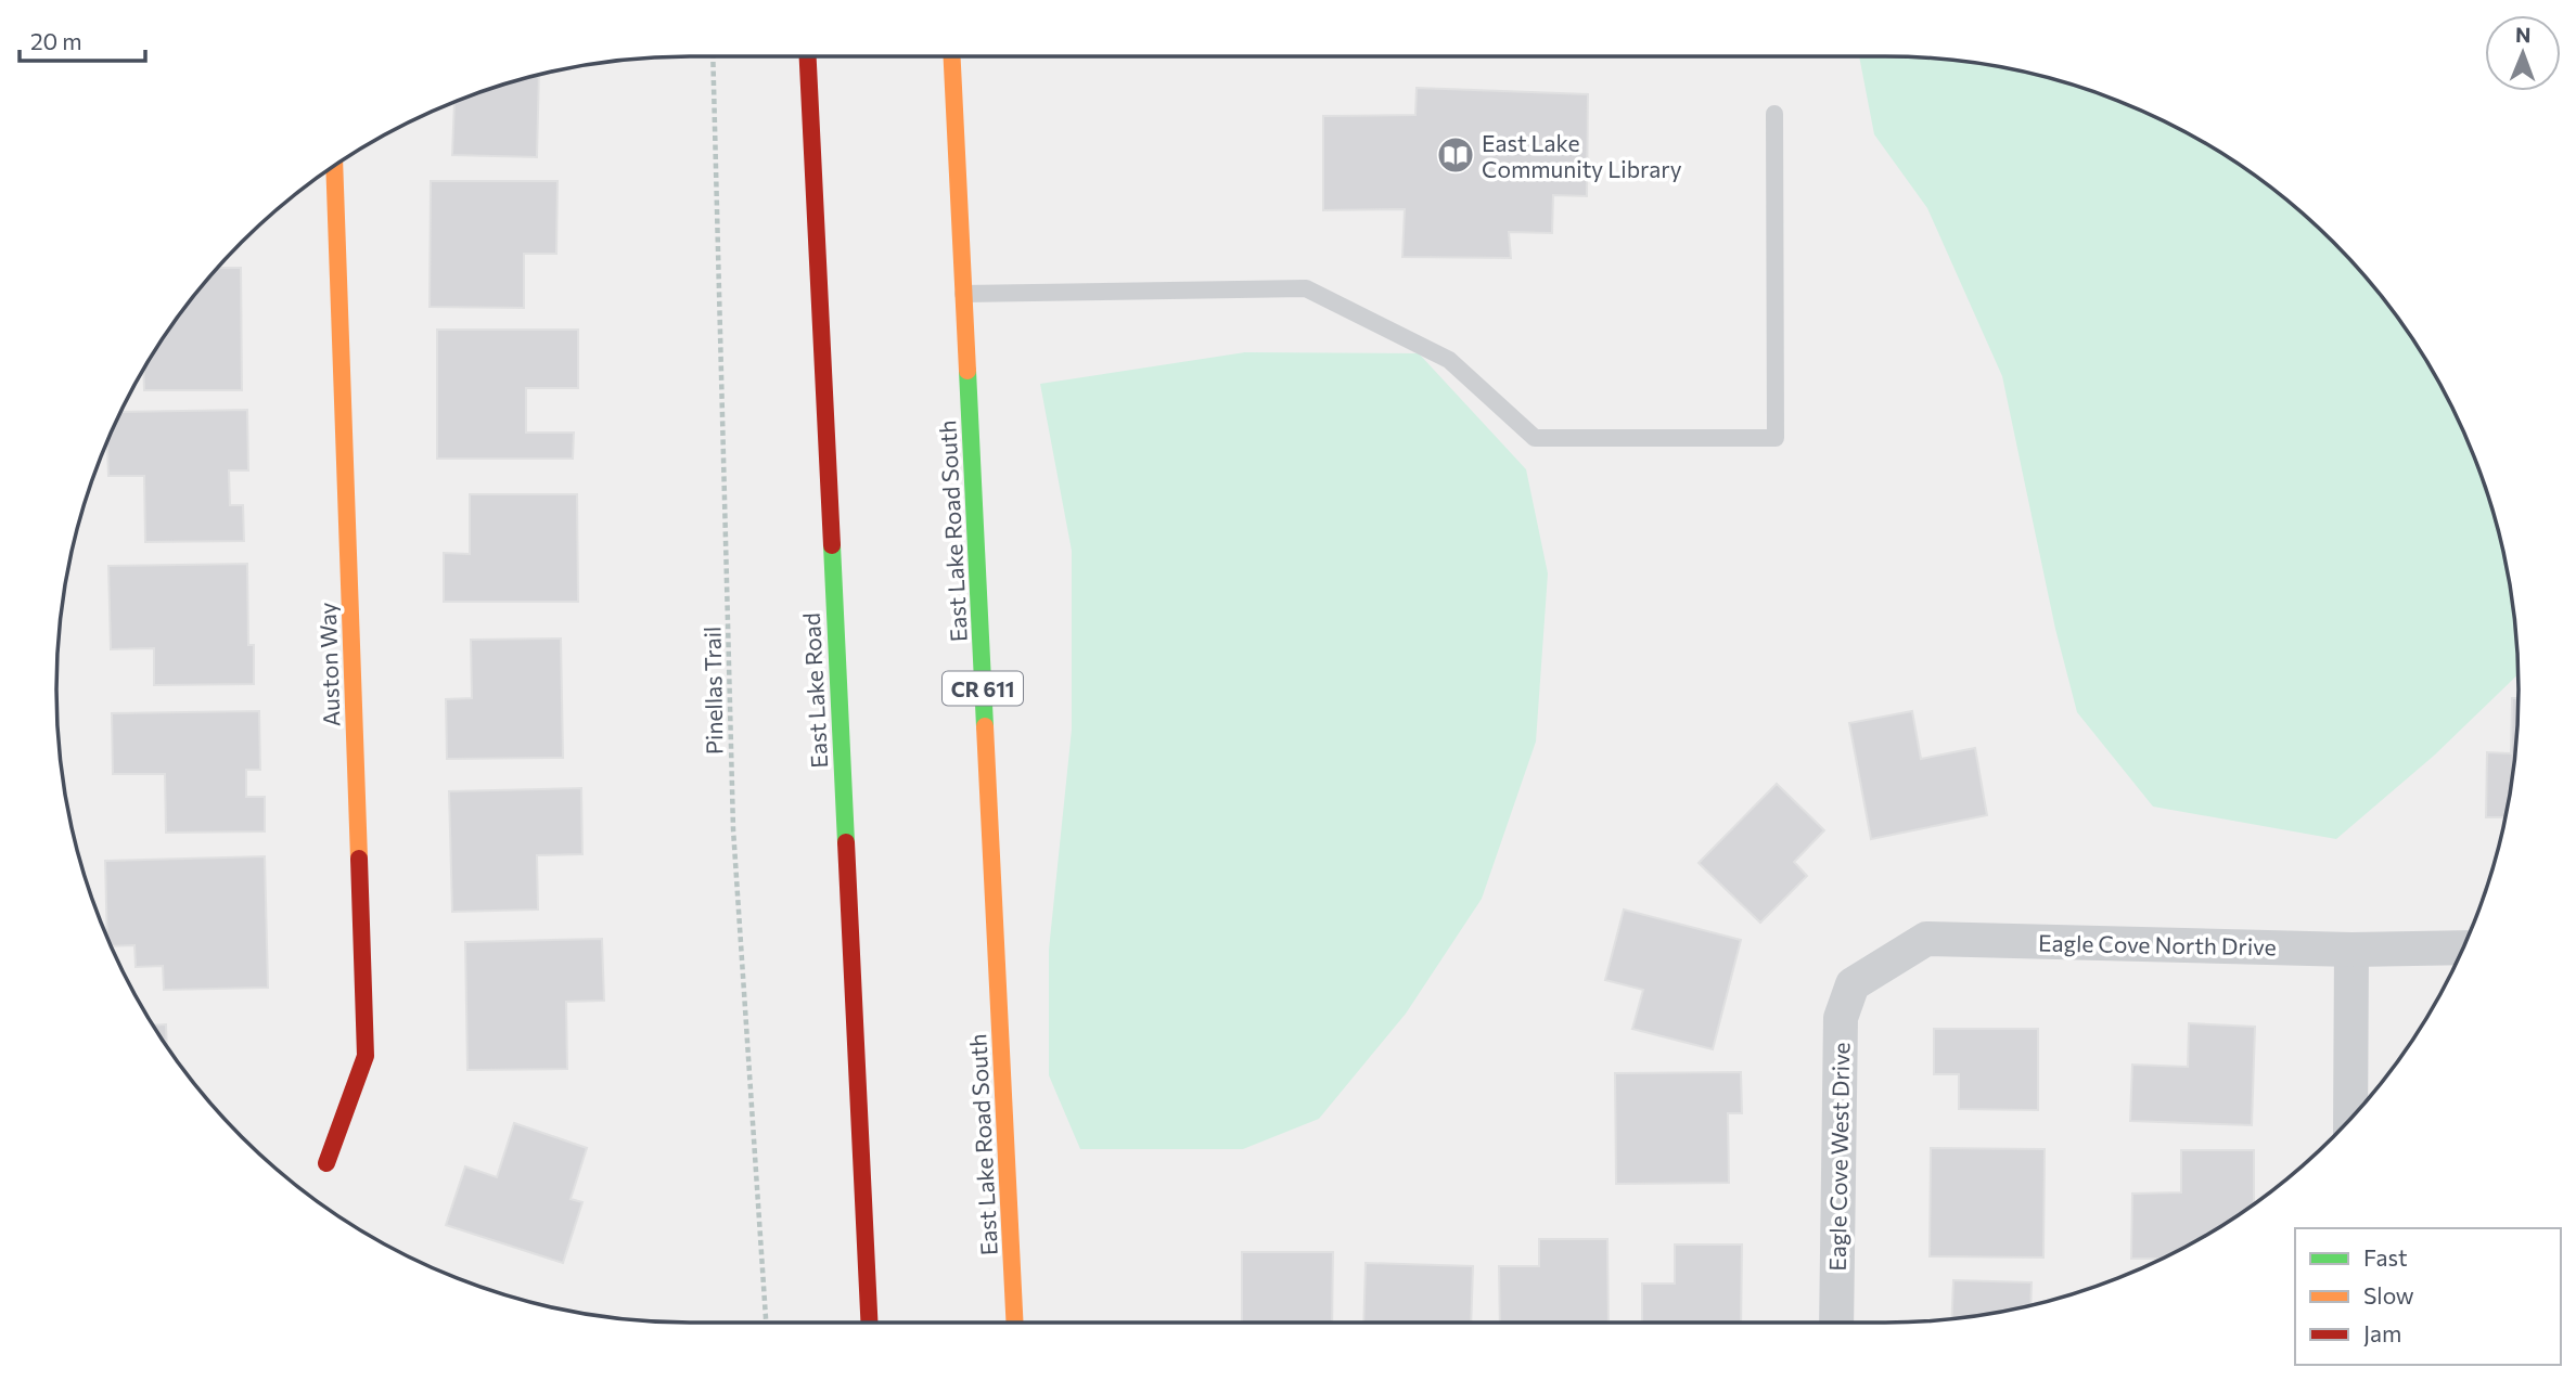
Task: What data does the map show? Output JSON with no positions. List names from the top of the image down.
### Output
{
  "streets": {
    "main road": [
      "East Lake Road South",
      "Auston Way",
      "CR 611",
      "East Lake Road"
    ],
    "street": ["Eagle Cove North Drive", "Eagle Cove West Drive"],
    "path": ["Pinellas Trail"]
  },
  "crossings": [
    ["Eagle Cove North Drive", "Eagle Cove West Drive"]
  ],
  "places": {
    "library": ["East Lake Community Library"]
  },
  "legend": ["Fast", "Slow", "Jam"],
  "scale_bar": "20 m",
  "north": "top"
}
